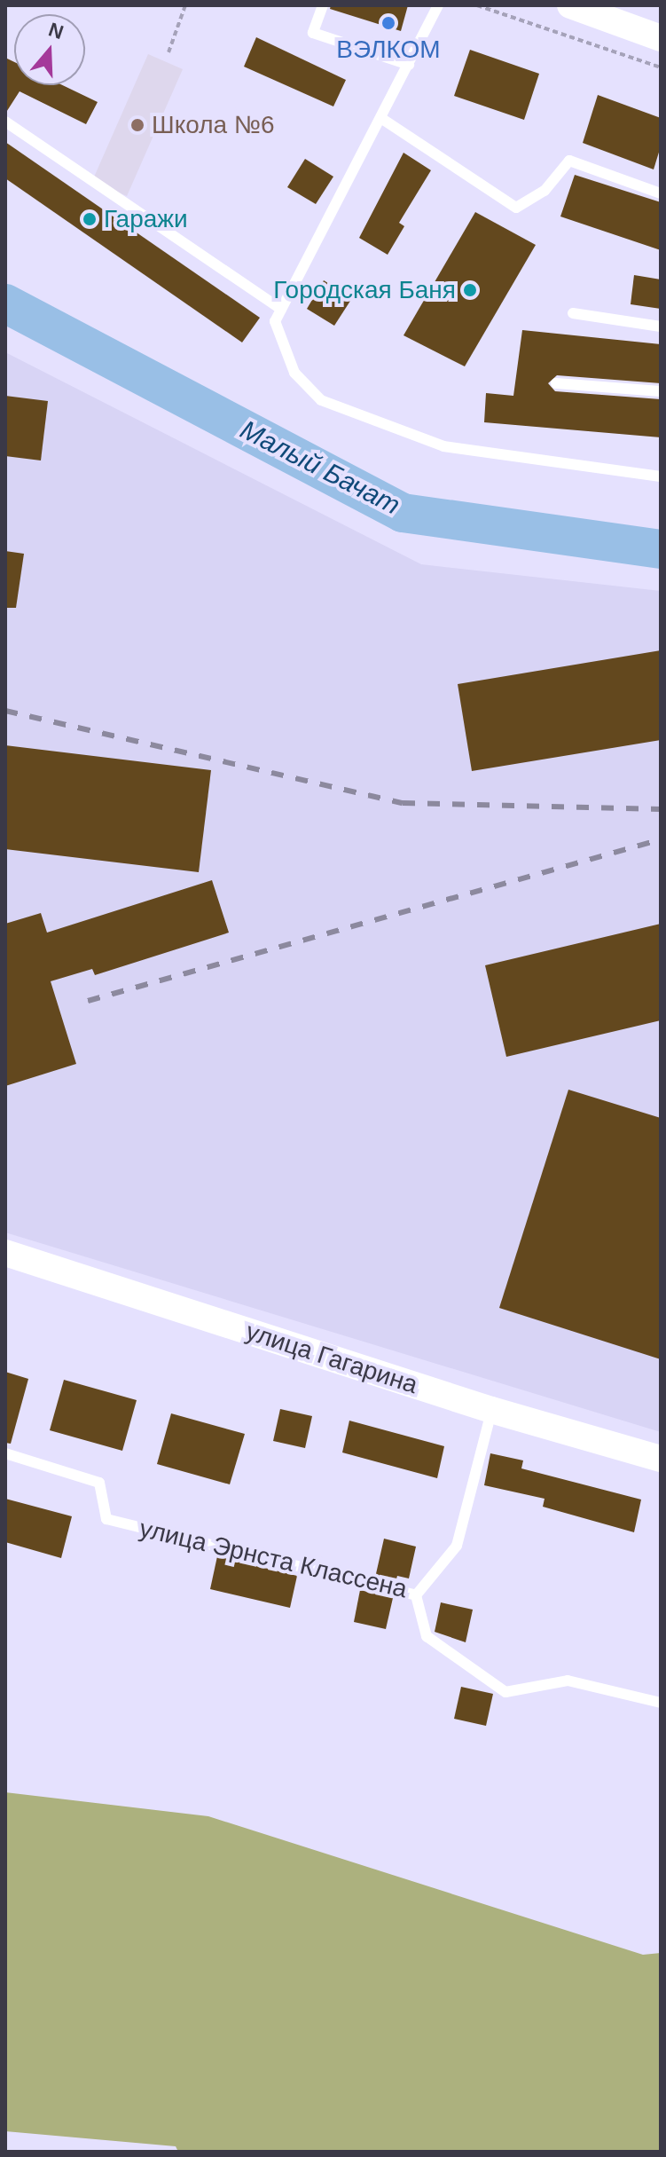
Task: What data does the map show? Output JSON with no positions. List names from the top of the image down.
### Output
{
  "streets": {
    "street": ["улица Гагарина"],
    "lane": ["улица Эрнста Классена"]
  },
  "crossings": [
    ["улица Гагарина", "улица Эрнста Классена"]
  ],
  "water": ["Малый Бачат"],
  "places": [
    "ВЭЛКОМ",
    "Школа №6",
    "Гаражи",
    "Городская Баня"
  ],
  "north": "top"
}
